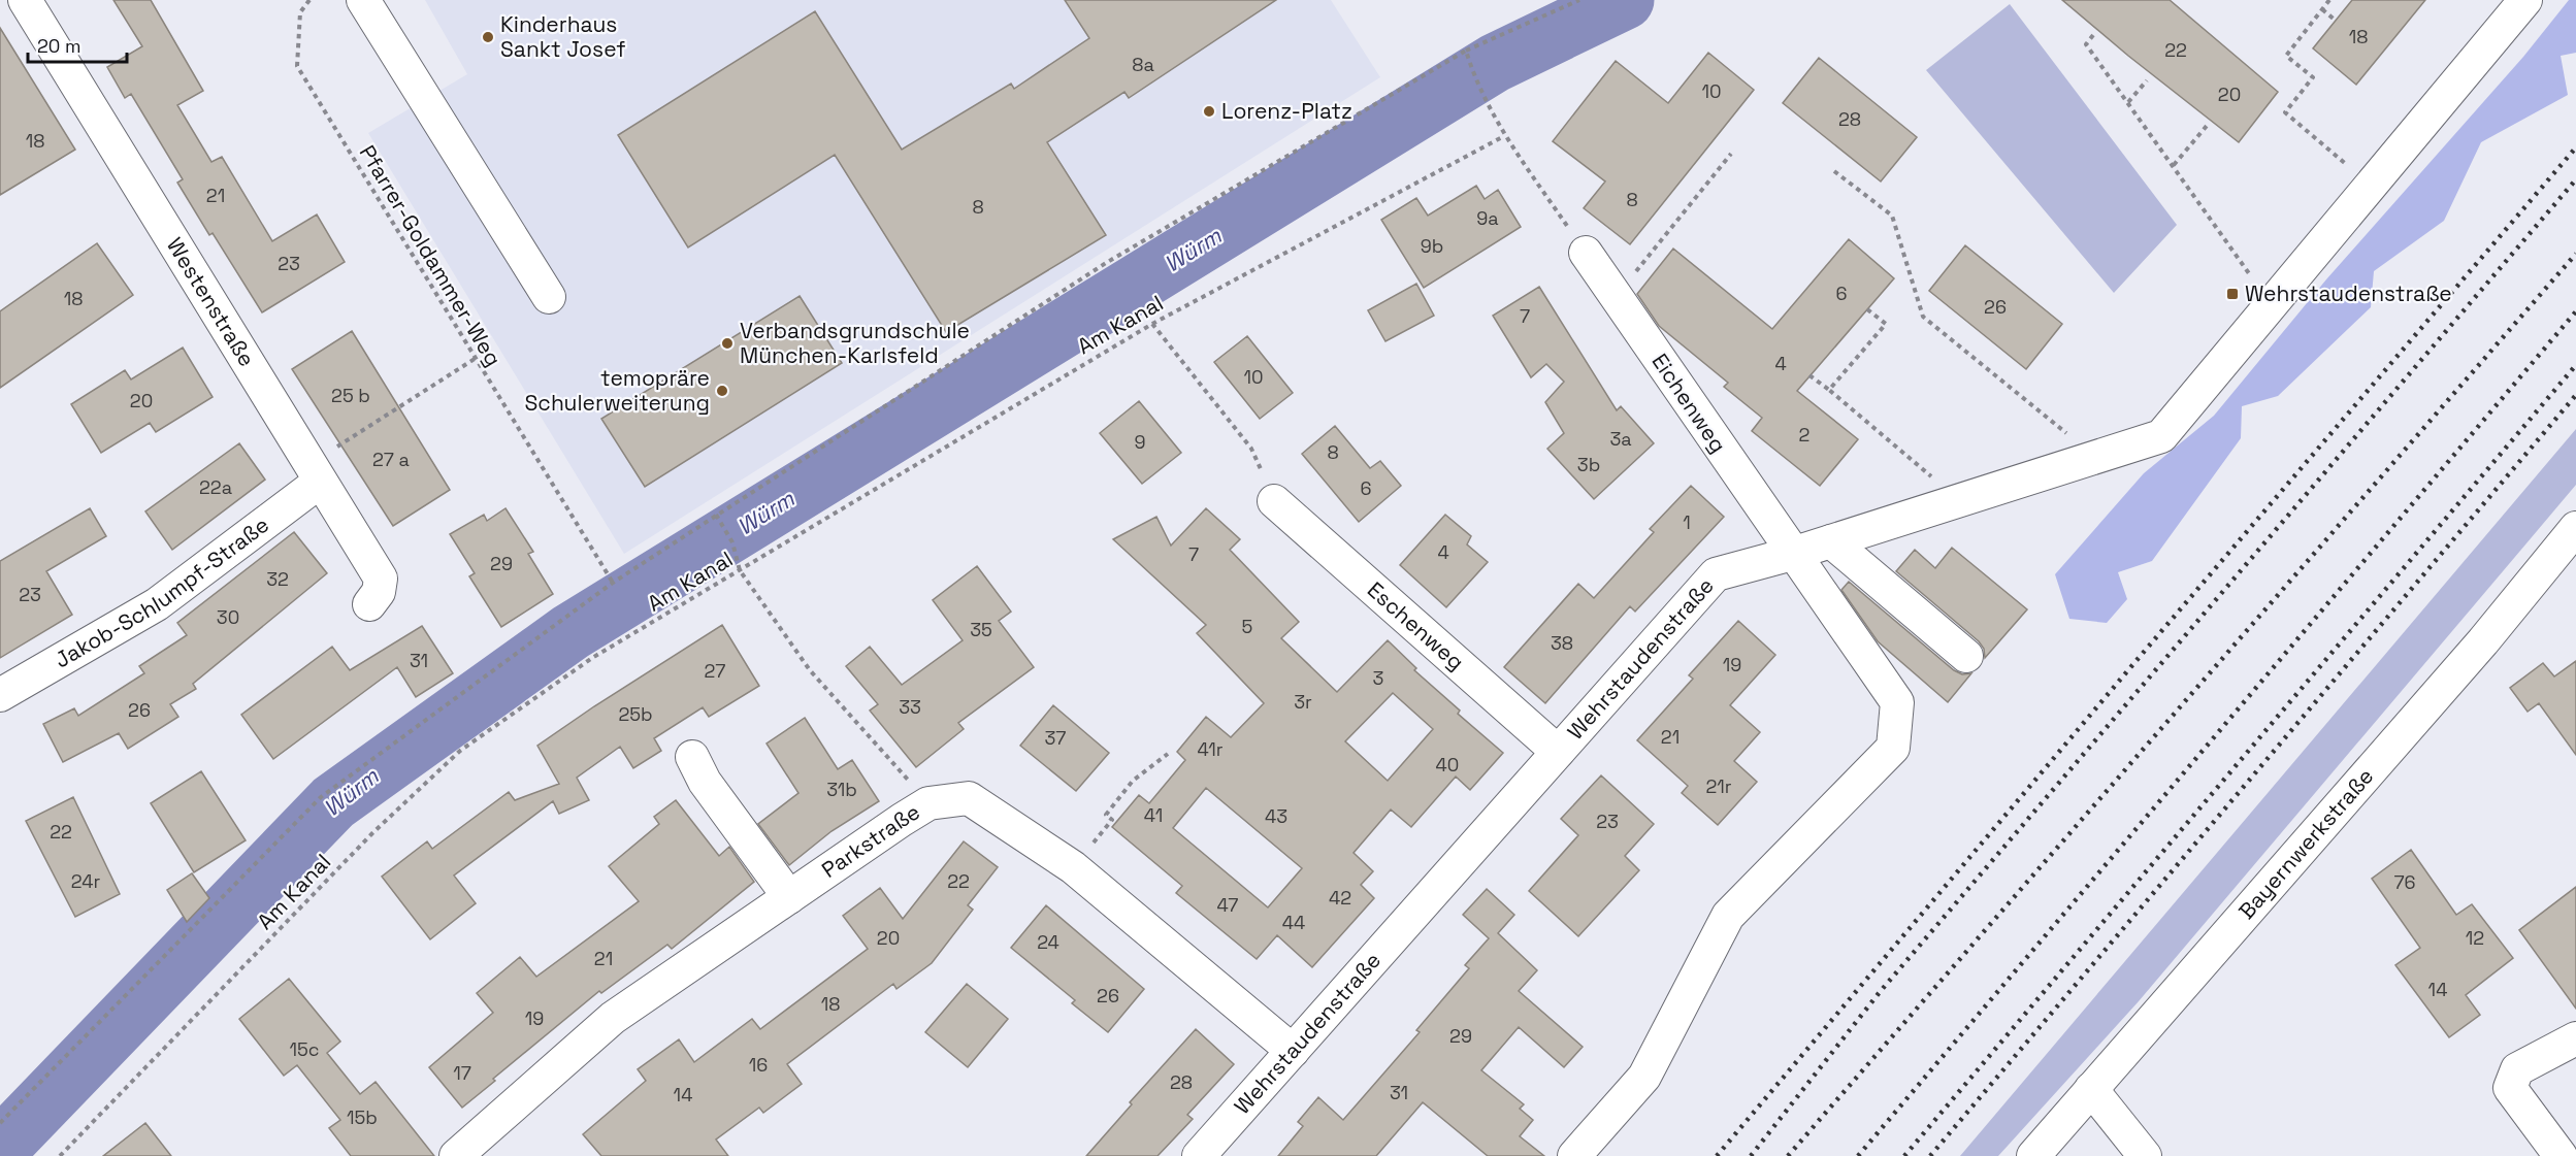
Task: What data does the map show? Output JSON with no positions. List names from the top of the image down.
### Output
{
  "streets": {
    "street": [
      "Westenstraße",
      "Eichenweg",
      "Jakob-Schlumpf-Straße",
      "Eschenweg",
      "Wehrstaudenstraße",
      "Parkstraße",
      "Bayernwerkstraße"
    ],
    "path": ["Pfarrer-Goldammer-Weg", "Am Kanal"]
  },
  "crossings": [
    ["Westenstraße", "Jakob-Schlumpf-Straße"],
    ["Eichenweg", "Wehrstaudenstraße"],
    ["Eschenweg", "Wehrstaudenstraße"],
    ["Wehrstaudenstraße", "Parkstraße"]
  ],
  "water": ["Würm"],
  "places": {
    "other": [
      "Kinderhaus Sankt Josef",
      "Lorenz-Platz",
      "Verbandsgrundschule München-Karlsfeld",
      "temopräre Schulerweiterung"
    ],
    "transit": ["Wehrstaudenstraße"]
  },
  "house_numbers": [
    "18",
    "22",
    "8a",
    "10",
    "20",
    "28",
    "18",
    "21",
    "8",
    "8",
    "9a",
    "9b",
    "23",
    "6",
    "18",
    "26",
    "7",
    "4",
    "10",
    "25 b",
    "20",
    "2",
    "3a",
    "9",
    "8",
    "27 a",
    "3b",
    "22a",
    "6",
    "1",
    "4",
    "7",
    "29",
    "32",
    "23",
    "30",
    "5",
    "35",
    "38",
    "31",
    "19",
    "27",
    "3",
    "3r",
    "33",
    "26",
    "25b",
    "21",
    "37",
    "41r",
    "40",
    "21r",
    "31b",
    "41",
    "43",
    "23",
    "22",
    "24r",
    "22",
    "76",
    "42",
    "47",
    "44",
    "20",
    "12",
    "24",
    "21",
    "14",
    "26",
    "18",
    "19",
    "29",
    "15c",
    "16",
    "17",
    "28",
    "31",
    "14",
    "15b"
  ],
  "scale_bar": "20 m"
}
